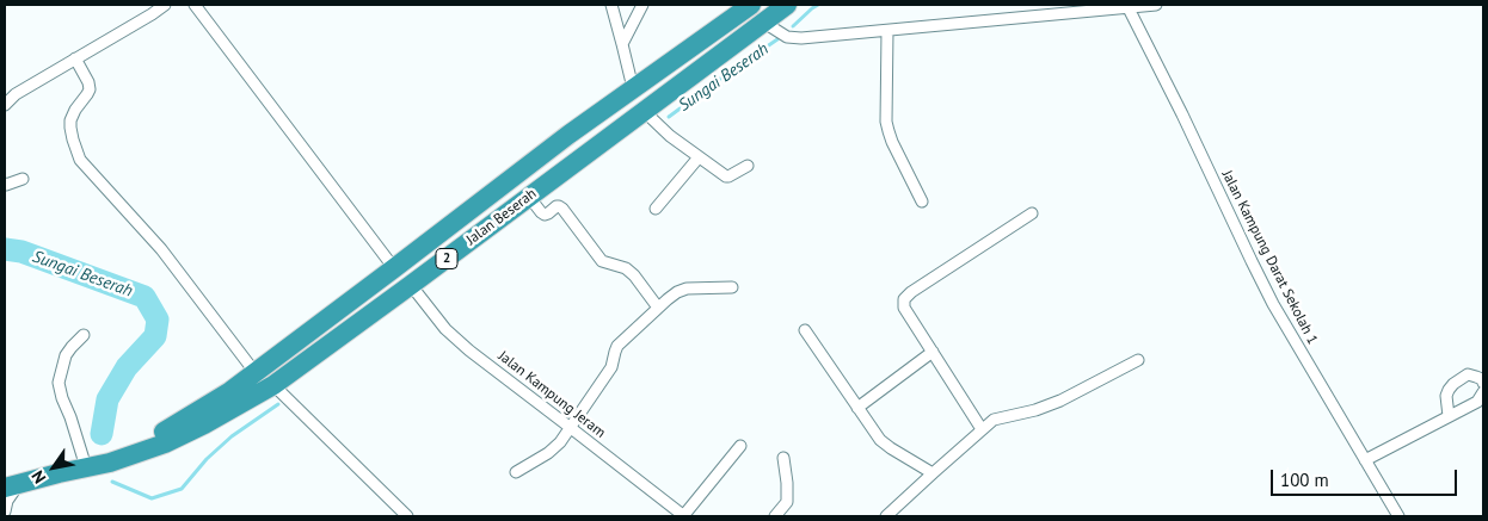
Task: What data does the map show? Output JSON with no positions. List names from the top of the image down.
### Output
{
  "streets": {
    "highway": ["Jalan Beserah", "2"],
    "street": ["Jalan Kampung Darat Sekolah 1", "Jalan Kampung Jeram"]
  },
  "crossings": [
    ["Jalan Beserah", "Jalan Kampung Jeram"]
  ],
  "water": ["Sungai Beserah"],
  "scale_bar": "100 m",
  "north": "bottom left"
}
